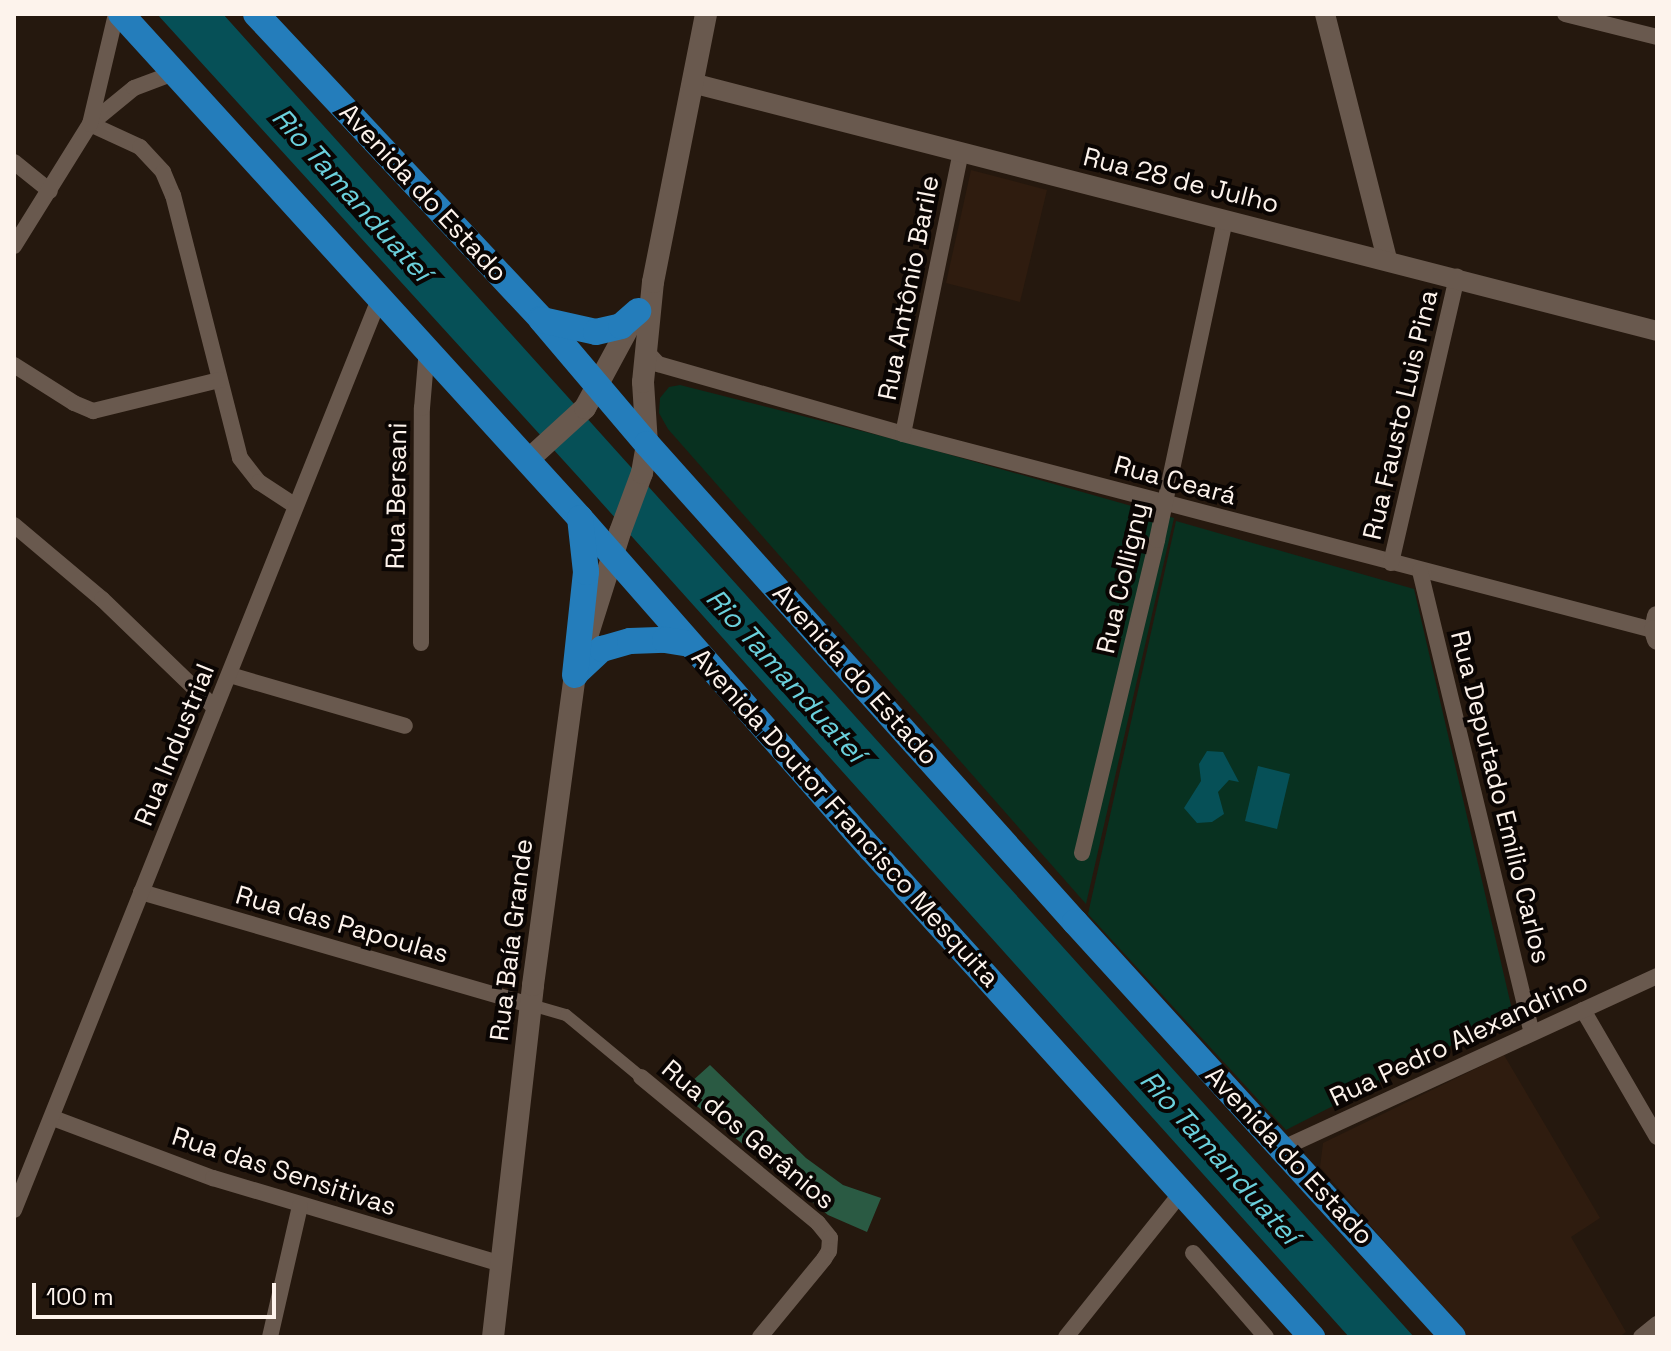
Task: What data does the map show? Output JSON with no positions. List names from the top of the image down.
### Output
{
  "streets": {
    "highway": ["Avenida do Estado", "Avenida Doutor Francisco Mesquita"],
    "main road": ["Rua Baía Grande"],
    "street": [
      "Rua 28 de Julho",
      "Rua Antônio Barile",
      "Rua Fausto Luis Pina",
      "Rua Ceará",
      "Rua Bersani",
      "Rua Colligny",
      "Rua Industrial",
      "Rua Deputado Emilio Carlos",
      "Rua das Papoulas",
      "Rua Pedro Alexandrino",
      "Rua dos Gerânios",
      "Rua das Sensitivas"
    ]
  },
  "crossings": [
    ["Rua 28 de Julho", "Rua Antônio Barile"],
    ["Rua 28 de Julho", "Rua Fausto Luis Pina"],
    ["Rua 28 de Julho", "Rua Colligny"],
    ["Avenida do Estado", "Rua Baía Grande"],
    ["Avenida do Estado", "Rua Pedro Alexandrino"],
    ["Rua Antônio Barile", "Rua Ceará"],
    ["Rua Fausto Luis Pina", "Rua Ceará"],
    ["Rua Ceará", "Rua Colligny"],
    ["Rua Ceará", "Rua Deputado Emilio Carlos"],
    ["Rua Ceará", "Rua Baía Grande"],
    ["Rua Bersani", "Avenida Doutor Francisco Mesquita"],
    ["Rua Industrial", "Avenida Doutor Francisco Mesquita"],
    ["Rua Industrial", "Rua das Papoulas"],
    ["Rua Industrial", "Rua das Sensitivas"],
    ["Rua Deputado Emilio Carlos", "Rua Pedro Alexandrino"],
    ["Avenida Doutor Francisco Mesquita", "Rua Baía Grande"],
    ["Rua das Papoulas", "Rua Baía Grande"],
    ["Rua das Papoulas", "Rua dos Gerânios"],
    ["Rua Baía Grande", "Rua dos Gerânios"],
    ["Rua Baía Grande", "Rua das Sensitivas"]
  ],
  "water": ["Rio Tamanduateí"],
  "scale_bar": "100 m"
}
